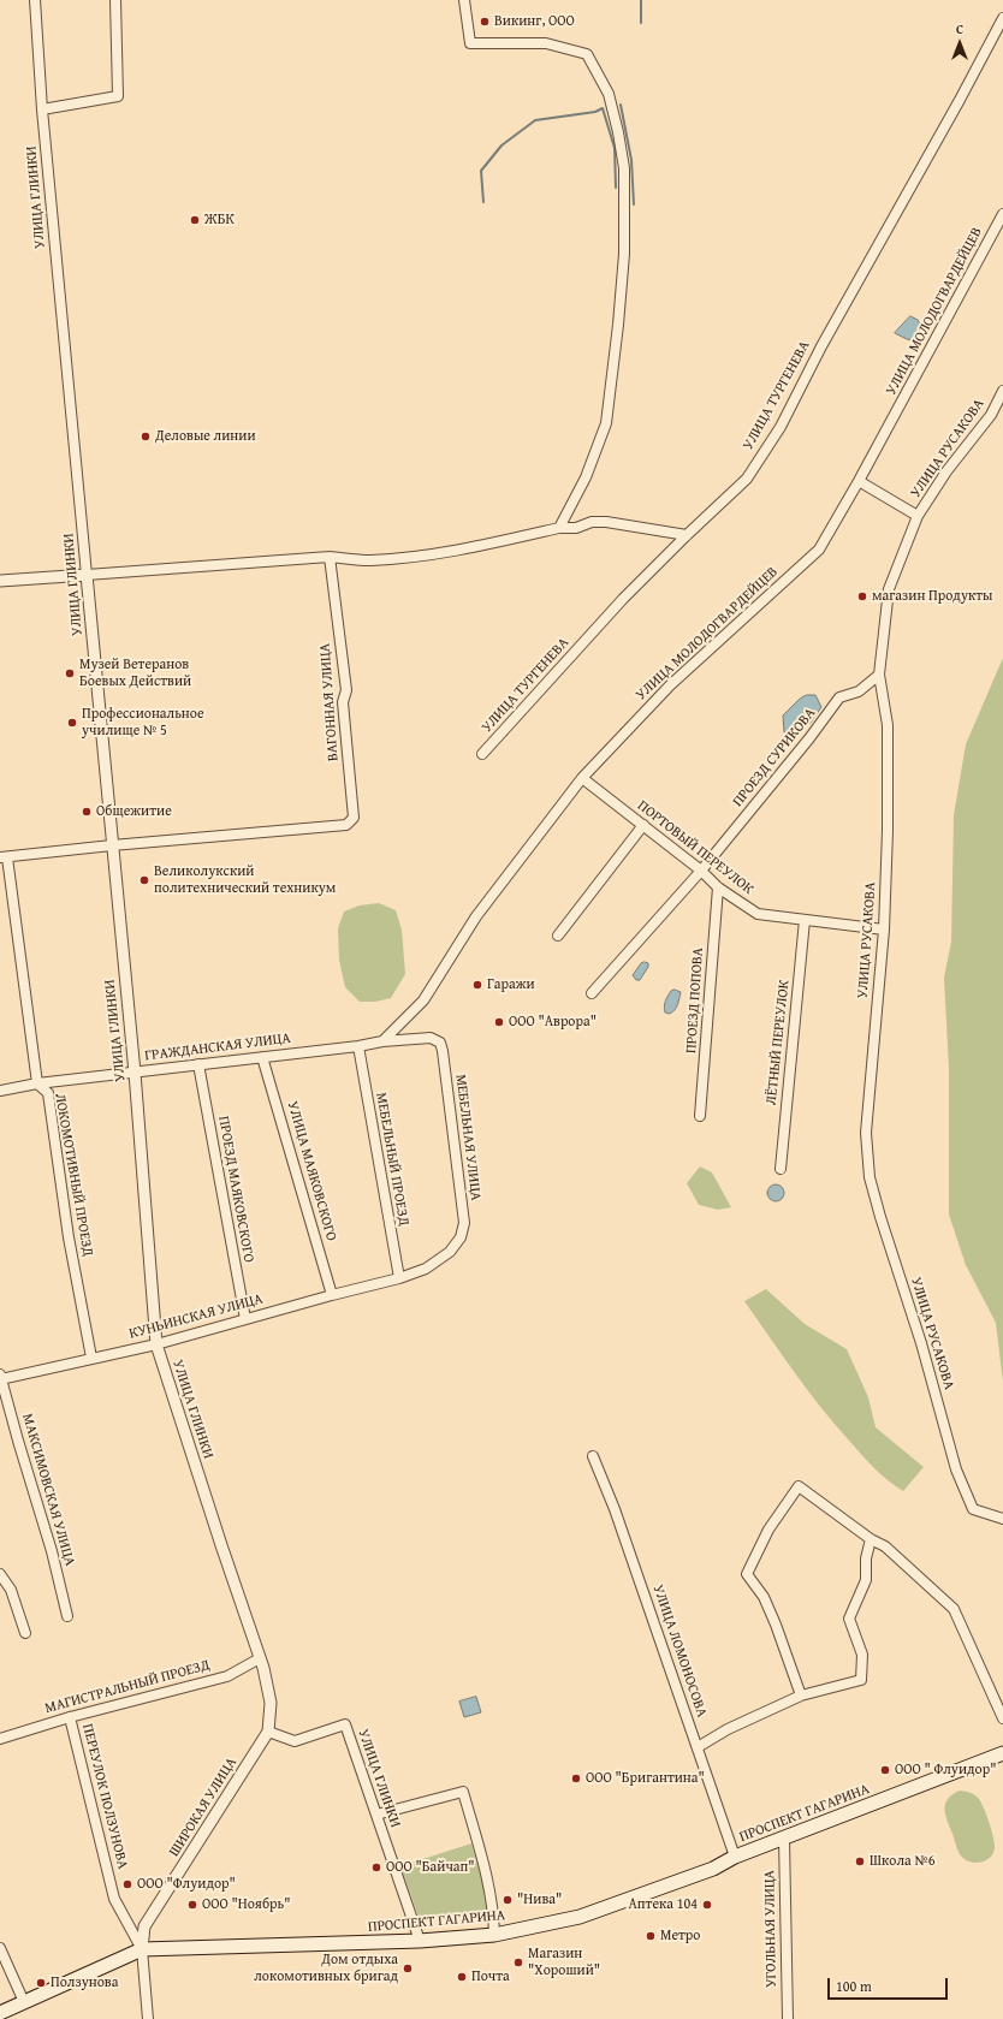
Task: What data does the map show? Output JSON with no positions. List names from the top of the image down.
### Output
{
  "streets": {
    "main road": ["ПРОСПЕКТ ГАГАРИНА"],
    "street": [
      "УЛИЦА ГЛИНКИ",
      "УЛИЦА МОЛОДОГВАРДЕЙЦЕВ",
      "УЛИЦА ТУРГЕНЕВА",
      "УЛИЦА РУСАКОВА",
      "ВАГОННАЯ УЛИЦА",
      "ПРОЕЗД СУРИКОВА",
      "ПОРТОВЫЙ ПЕРЕУЛОК",
      "ПРОЕЗД ПОПОВА",
      "ЛЁТНЫЙ ПЕРЕУЛОК",
      "ГРАЖДАНСКАЯ УЛИЦА",
      "МЕБЕЛЬНАЯ УЛИЦА",
      "МЕБЕЛЬНЫЙ ПРОЕЗД",
      "УЛИЦА МАЯКОВСКОГО",
      "ЛОКОМОТИВНЫЙ ПРОЕЗД",
      "ПРОЕЗД МАЯКОВСКОГО",
      "КУНЬИНСКАЯ УЛИЦА",
      "МАКСИМОВСКАЯ УЛИЦА",
      "УЛИЦА ЛОМОНОСОВА",
      "МАГИСТРАЛЬНЫЙ ПРОЕЗД",
      "ПЕРЕУЛОК ПОЛЗУНОВА",
      "ШИРОКАЯ УЛИЦА",
      "УГОЛЬНАЯ УЛИЦА"
    ]
  },
  "crossings": [
    ["УЛИЦА ГЛИНКИ", "ВАГОННАЯ УЛИЦА"],
    ["УЛИЦА ГЛИНКИ", "ГРАЖДАНСКАЯ УЛИЦА"],
    ["УЛИЦА ГЛИНКИ", "КУНЬИНСКАЯ УЛИЦА"],
    ["УЛИЦА ГЛИНКИ", "МАГИСТРАЛЬНЫЙ ПРОЕЗД"],
    ["УЛИЦА ГЛИНКИ", "ШИРОКАЯ УЛИЦА"],
    ["УЛИЦА ГЛИНКИ", "ПРОСПЕКТ ГАГАРИНА"],
    ["УЛИЦА МОЛОДОГВАРДЕЙЦЕВ", "ПОРТОВЫЙ ПЕРЕУЛОК"],
    ["УЛИЦА МОЛОДОГВАРДЕЙЦЕВ", "ГРАЖДАНСКАЯ УЛИЦА"],
    ["УЛИЦА РУСАКОВА", "ПРОЕЗД СУРИКОВА"],
    ["УЛИЦА РУСАКОВА", "ПОРТОВЫЙ ПЕРЕУЛОК"],
    ["ПРОЕЗД СУРИКОВА", "ПОРТОВЫЙ ПЕРЕУЛОК"],
    ["ПОРТОВЫЙ ПЕРЕУЛОК", "ПРОЕЗД ПОПОВА"],
    ["ПОРТОВЫЙ ПЕРЕУЛОК", "ЛЁТНЫЙ ПЕРЕУЛОК"],
    ["ГРАЖДАНСКАЯ УЛИЦА", "МЕБЕЛЬНАЯ УЛИЦА"],
    ["ГРАЖДАНСКАЯ УЛИЦА", "МЕБЕЛЬНЫЙ ПРОЕЗД"],
    ["ГРАЖДАНСКАЯ УЛИЦА", "УЛИЦА МАЯКОВСКОГО"],
    ["ГРАЖДАНСКАЯ УЛИЦА", "ЛОКОМОТИВНЫЙ ПРОЕЗД"],
    ["ГРАЖДАНСКАЯ УЛИЦА", "ПРОЕЗД МАЯКОВСКОГО"],
    ["МЕБЕЛЬНАЯ УЛИЦА", "КУНЬИНСКАЯ УЛИЦА"],
    ["МЕБЕЛЬНЫЙ ПРОЕЗД", "КУНЬИНСКАЯ УЛИЦА"],
    ["УЛИЦА МАЯКОВСКОГО", "КУНЬИНСКАЯ УЛИЦА"],
    ["ЛОКОМОТИВНЫЙ ПРОЕЗД", "КУНЬИНСКАЯ УЛИЦА"],
    ["ПРОЕЗД МАЯКОВСКОГО", "КУНЬИНСКАЯ УЛИЦА"],
    ["КУНЬИНСКАЯ УЛИЦА", "МАКСИМОВСКАЯ УЛИЦА"],
    ["УЛИЦА ЛОМОНОСОВА", "ПРОСПЕКТ ГАГАРИНА"],
    ["МАГИСТРАЛЬНЫЙ ПРОЕЗД", "ПЕРЕУЛОК ПОЛЗУНОВА"],
    ["ПЕРЕУЛОК ПОЛЗУНОВА", "ШИРОКАЯ УЛИЦА"],
    ["ПЕРЕУЛОК ПОЛЗУНОВА", "ПРОСПЕКТ ГАГАРИНА"],
    ["ШИРОКАЯ УЛИЦА", "ПРОСПЕКТ ГАГАРИНА"],
    ["ПРОСПЕКТ ГАГАРИНА", "УГОЛЬНАЯ УЛИЦА"]
  ],
  "places": [
    "Викинг, ООО",
    "ЖБК",
    "Деловые линии",
    "магазин Продукты",
    "Музей Ветеранов Боевых Действий",
    "Профессиональное училище № 5",
    "Общежитие",
    "Великолукский политехнический техникум",
    "Гаражи",
    "ООО \"Аврора\"",
    "ООО \" Флуидор\"",
    "ООО \"Бригантина\"",
    "Школа №6",
    "ООО \"Байчап\"",
    "ООО \"Флуидор\"",
    "\"Нива\"",
    "ООО \"Ноябрь\"",
    "Аптека 104",
    "Метро",
    "Магазин \"Хороший\"",
    "Дом отдыха локомотивных бригад",
    "Почта",
    "Ползунова"
  ],
  "scale_bar": "100 m",
  "north": "top"
}
